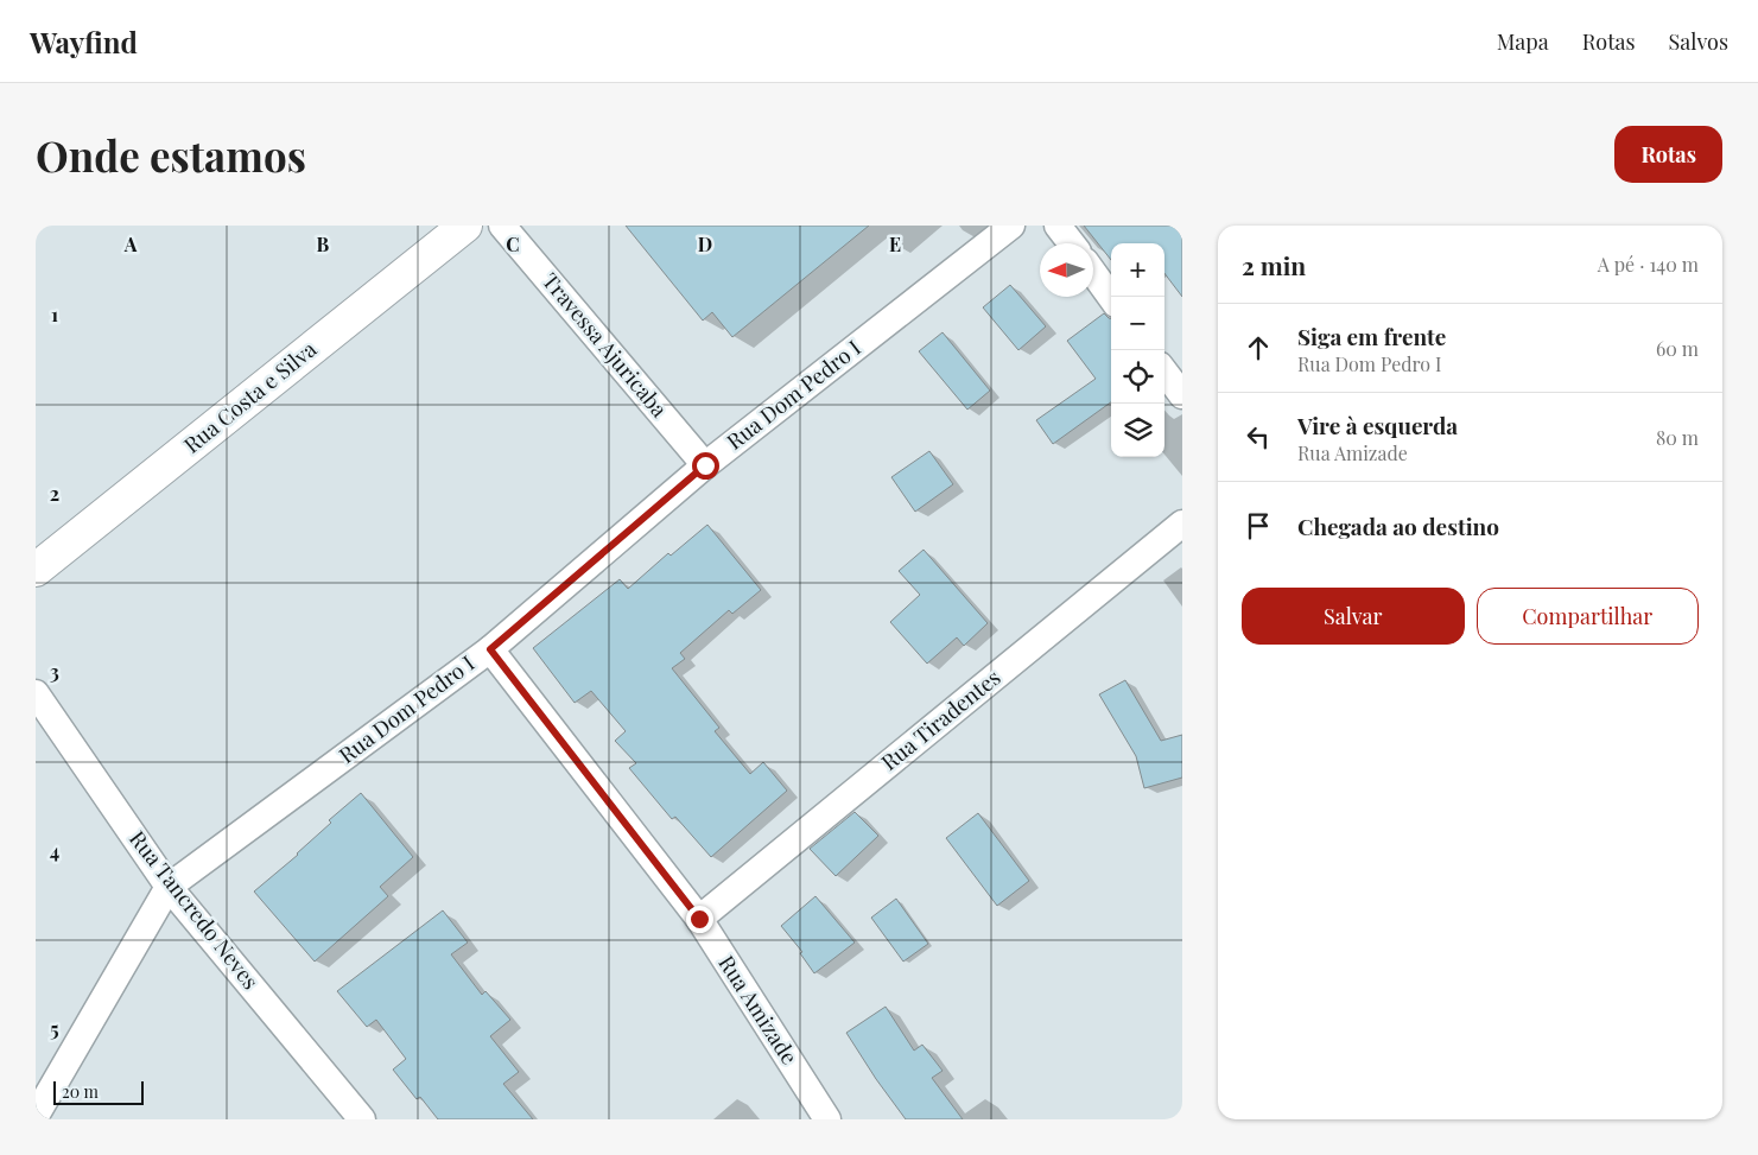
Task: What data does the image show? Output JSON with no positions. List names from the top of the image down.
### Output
{
  "streets": {
    "street": [
      "Travessa Ajuricaba",
      "Rua Dom Pedro I",
      "Rua Costa e Silva",
      "Rua Tiradentes",
      "Rua Tancredo Neves",
      "Rua Amizade"
    ]
  },
  "crossings": [
    ["Travessa Ajuricaba", "Rua Dom Pedro I"],
    ["Rua Dom Pedro I", "Rua Tancredo Neves"],
    ["Rua Dom Pedro I", "Rua Amizade"],
    ["Rua Tiradentes", "Rua Amizade"]
  ],
  "scale_bar": "20 m",
  "north": "left",
  "page": {
    "header": "Wayfind",
    "nav": ["Mapa", "Rotas", "Salvos"],
    "buttons": [
      "Rotas",
      ["Salvar", "Compartilhar"]
    ],
    "title": "Onde estamos",
    "heading": ["2 min", "A pé · 140 m"],
    "map_buttons": ["+", "−"],
    "list": [
      ["Siga em frente", "Rua Dom Pedro I", "60 m"],
      ["Vire à esquerda", "Rua Amizade", "80 m"],
      "Chegada ao destino"
    ],
    "scale": "20 m"
  },
  "grid": {
    "columns": [
      "A",
      "B",
      "C",
      "D",
      "E"
    ],
    "rows": [
      "1",
      "2",
      "3",
      "4",
      "5"
    ]
  }
}
